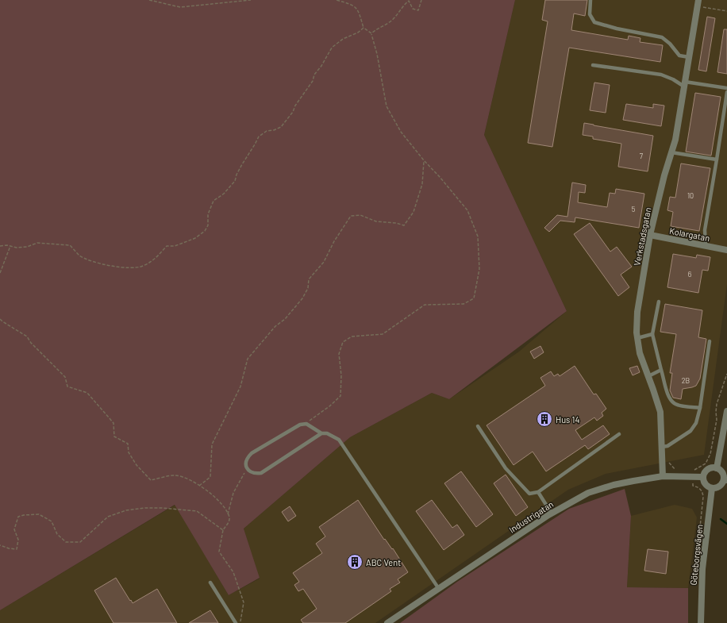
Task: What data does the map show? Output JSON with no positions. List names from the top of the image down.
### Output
{
  "streets": {
    "street": [
      "Kolargatan",
      "Verkstadsgatan",
      "Industrigatan",
      "Göteborgsvägen"
    ]
  },
  "crossings": [
    ["Kolargatan", "Verkstadsgatan"],
    ["Verkstadsgatan", "Industrigatan"],
    ["Industrigatan", "Göteborgsvägen"]
  ],
  "places": {
    "building": ["Hus 14", "ABC Vent"]
  },
  "house_numbers": [
    "7",
    "10",
    "5",
    "6",
    "2B"
  ]
}
